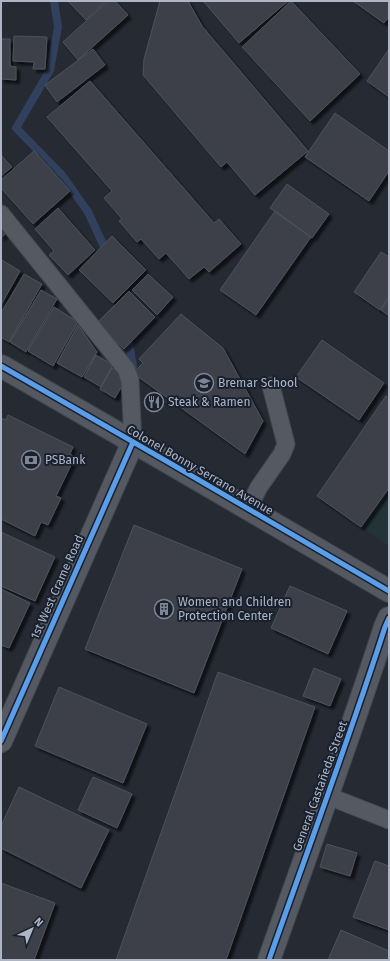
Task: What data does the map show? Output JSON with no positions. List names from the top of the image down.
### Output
{
  "streets": {
    "main road": ["Colonel Bonny Serrano Avenue"],
    "street": ["1st West Crame Road", "General Castañeda Street"]
  },
  "crossings": [
    ["Colonel Bonny Serrano Avenue", "1st West Crame Road"]
  ],
  "places": {
    "school or university": ["Bremar School"],
    "restaurant": ["Steak & Ramen"],
    "bank": ["PSBank"],
    "building": ["Women and Children Protection Center"]
  },
  "north": "top right"
}
